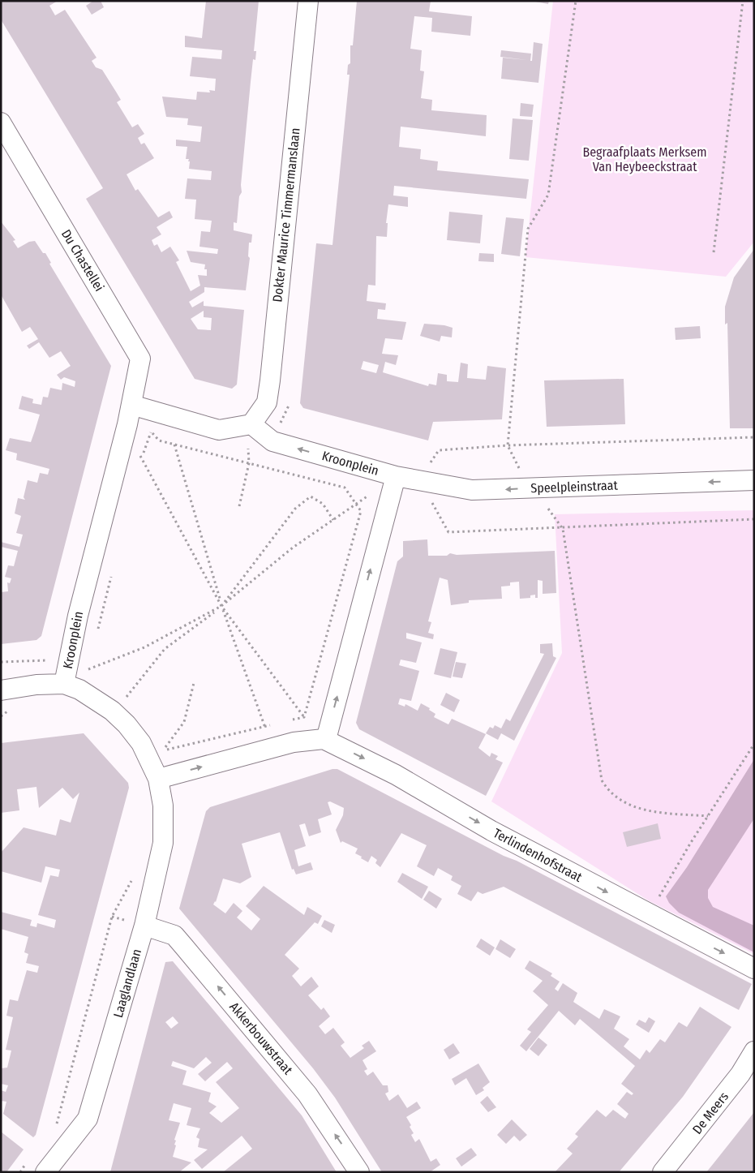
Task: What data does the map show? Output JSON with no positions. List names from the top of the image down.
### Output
{
  "streets": {
    "street": [
      "Dokter Maurice Timmermanslaan",
      "Du Chastellei",
      "Kroonplein",
      "Speelpleinstraat",
      "Terlindenhofstraat",
      "Laaglandlaan",
      "Akkerbouwstraat",
      "De Meers"
    ]
  },
  "crossings": [
    ["Dokter Maurice Timmermanslaan", "Kroonplein"],
    ["Du Chastellei", "Kroonplein"],
    ["Kroonplein", "Speelpleinstraat"],
    ["Kroonplein", "Terlindenhofstraat"],
    ["Kroonplein", "Laaglandlaan"],
    ["Laaglandlaan", "Akkerbouwstraat"]
  ],
  "one_way": ["Speelpleinstraat", "Terlindenhofstraat", "Akkerbouwstraat"],
  "parks": ["Begraafplaats Merksem Van Heybeeckstraat"]
}
